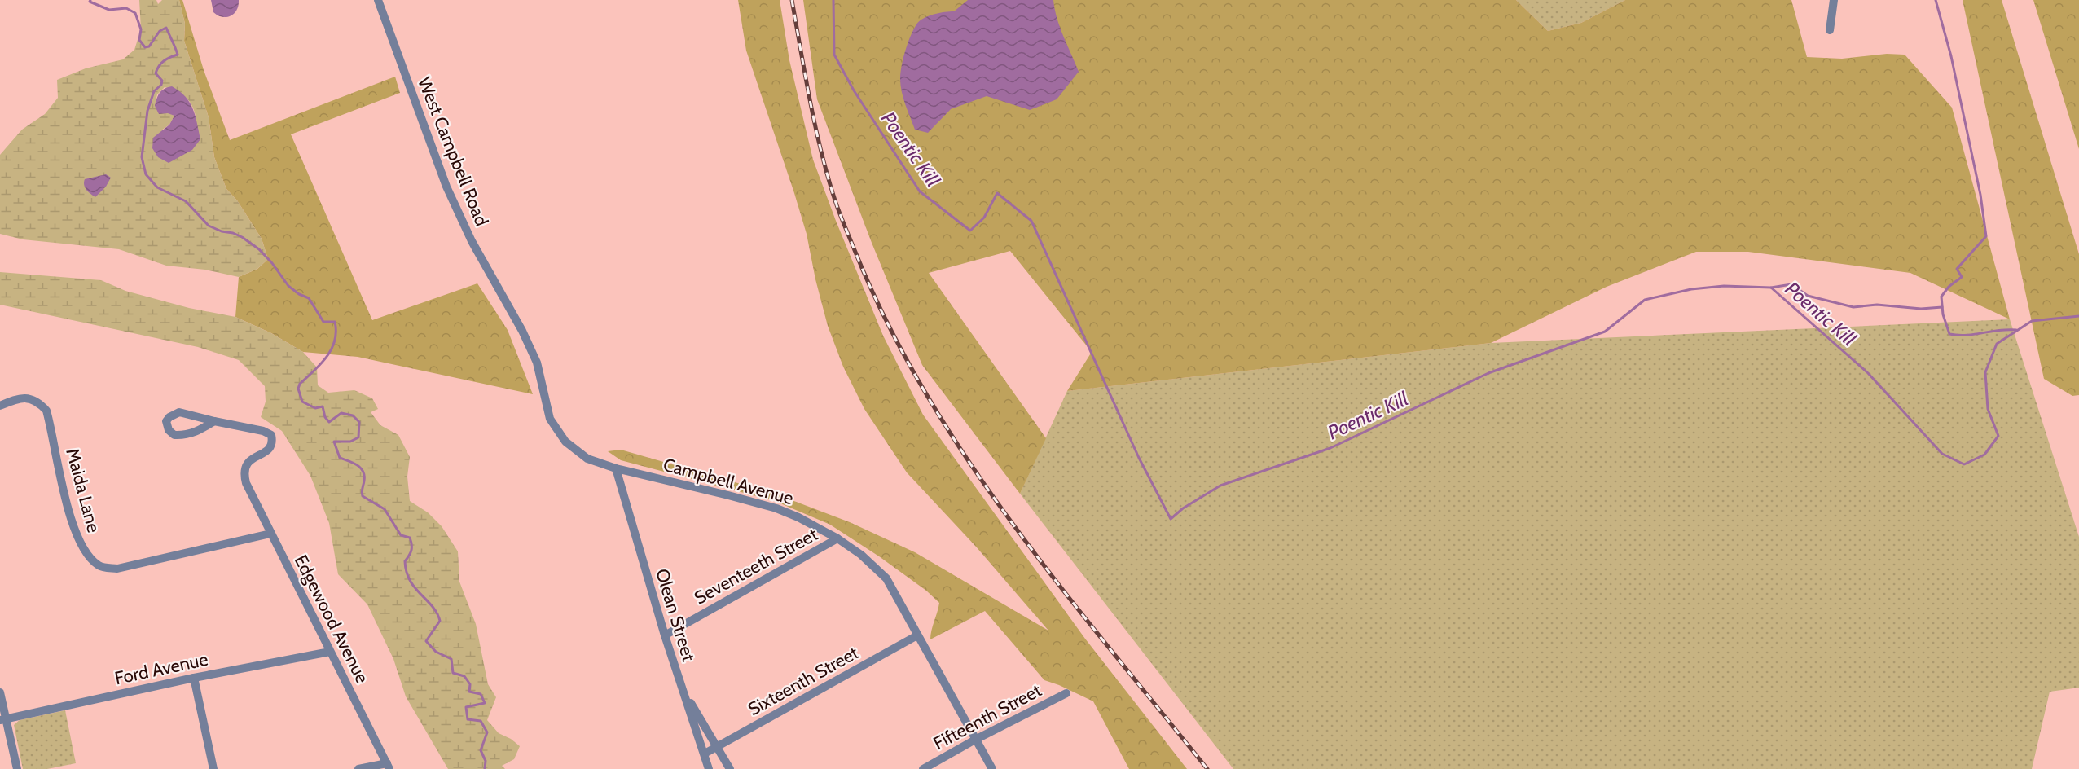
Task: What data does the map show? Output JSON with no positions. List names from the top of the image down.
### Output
{
  "streets": {
    "street": [
      "West Campbell Road",
      "Campbell Avenue",
      "Maida Lane",
      "Seventeeth Street",
      "Olean Street",
      "Edgewood Avenue",
      "Ford Avenue",
      "Sixteenth Street",
      "Fifteenth Street"
    ]
  },
  "crossings": [
    ["West Campbell Road", "Campbell Avenue"],
    ["Campbell Avenue", "Seventeeth Street"],
    ["Campbell Avenue", "Olean Street"],
    ["Campbell Avenue", "Sixteenth Street"],
    ["Campbell Avenue", "Fifteenth Street"],
    ["Maida Lane", "Edgewood Avenue"],
    ["Seventeeth Street", "Olean Street"],
    ["Olean Street", "Sixteenth Street"],
    ["Edgewood Avenue", "Ford Avenue"]
  ],
  "water": ["Poentic Kill"]
}
